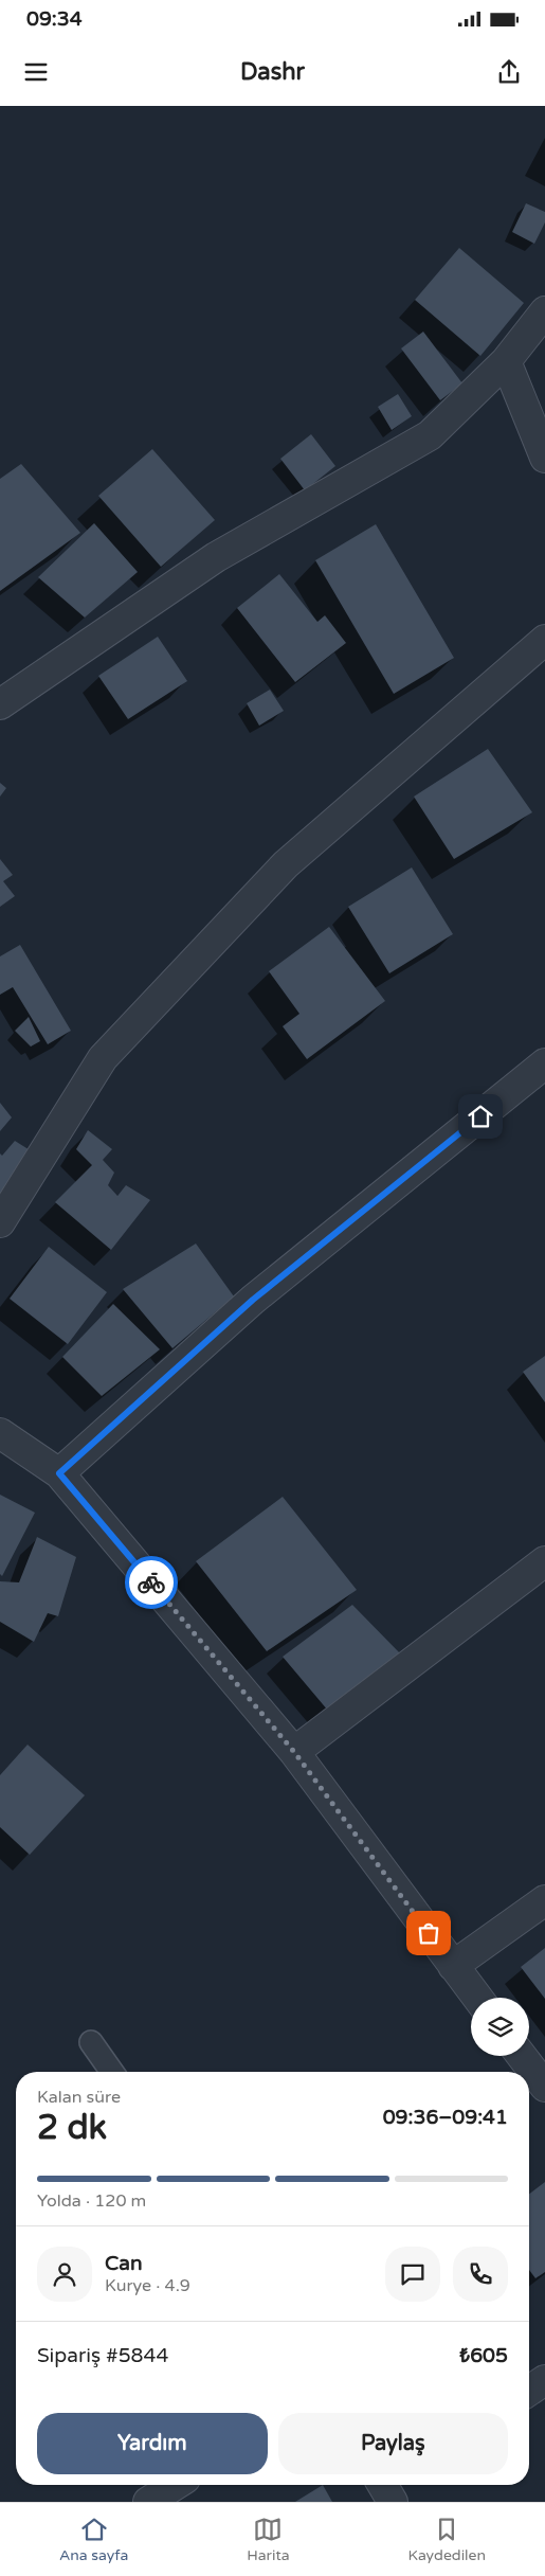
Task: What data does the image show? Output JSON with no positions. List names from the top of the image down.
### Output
{
  "page": {
    "status": "09:34",
    "header": "Dashr",
    "heading": ["2 dk", "Kalan süre", "09:36–09:41"],
    "panel": [
      "Can",
      "Kurye · 4.9",
      "Sipariş #5844",
      "₺605"
    ],
    "bar": "Yolda · 120 m",
    "buttons": ["Yardım", "Paylaş"],
    "tabs": ["Ana sayfa", "Harita", "Kaydedilen"]
  }
}
